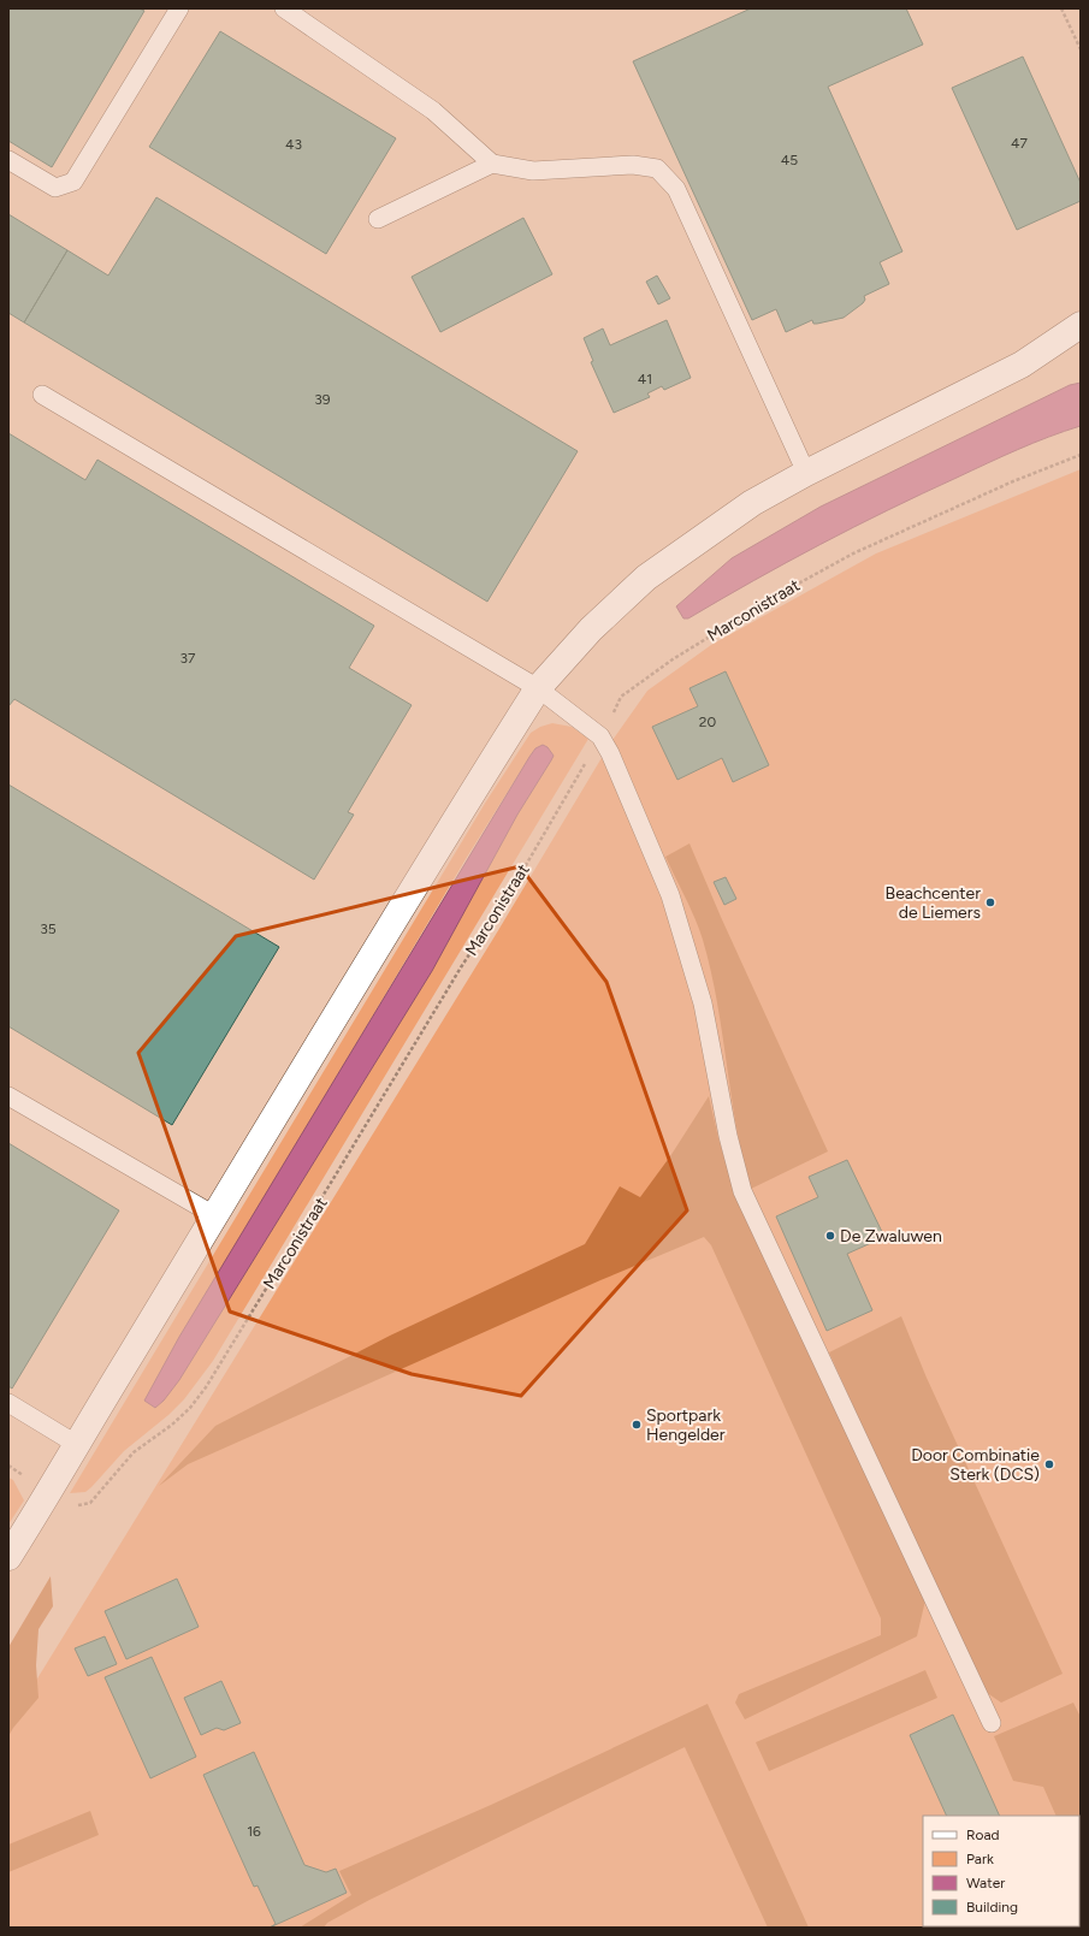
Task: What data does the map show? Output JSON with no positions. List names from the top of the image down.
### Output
{
  "streets": {
    "path": ["Marconistraat"]
  },
  "places": [
    "Beachcenter de Liemers",
    "De Zwaluwen",
    "Sportpark Hengelder",
    "Door Combinatie Sterk (DCS)"
  ],
  "house_numbers": [
    "47",
    "43",
    "45",
    "41",
    "39",
    "37",
    "20",
    "35",
    "16"
  ],
  "legend": [
    "Road",
    "Park",
    "Water",
    "Building"
  ]
}
